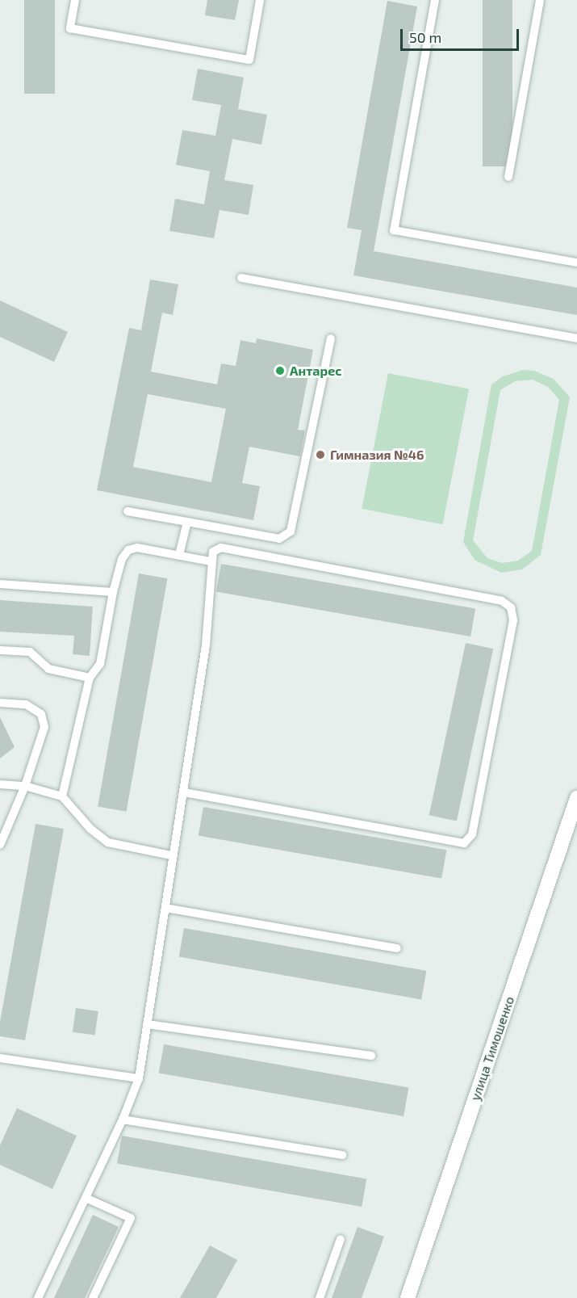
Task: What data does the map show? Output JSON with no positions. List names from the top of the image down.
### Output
{
  "streets": {
    "street": ["улица Тимошенко"]
  },
  "places": ["Антарес", "Гимназия №46"],
  "scale_bar": "50 m"
}
